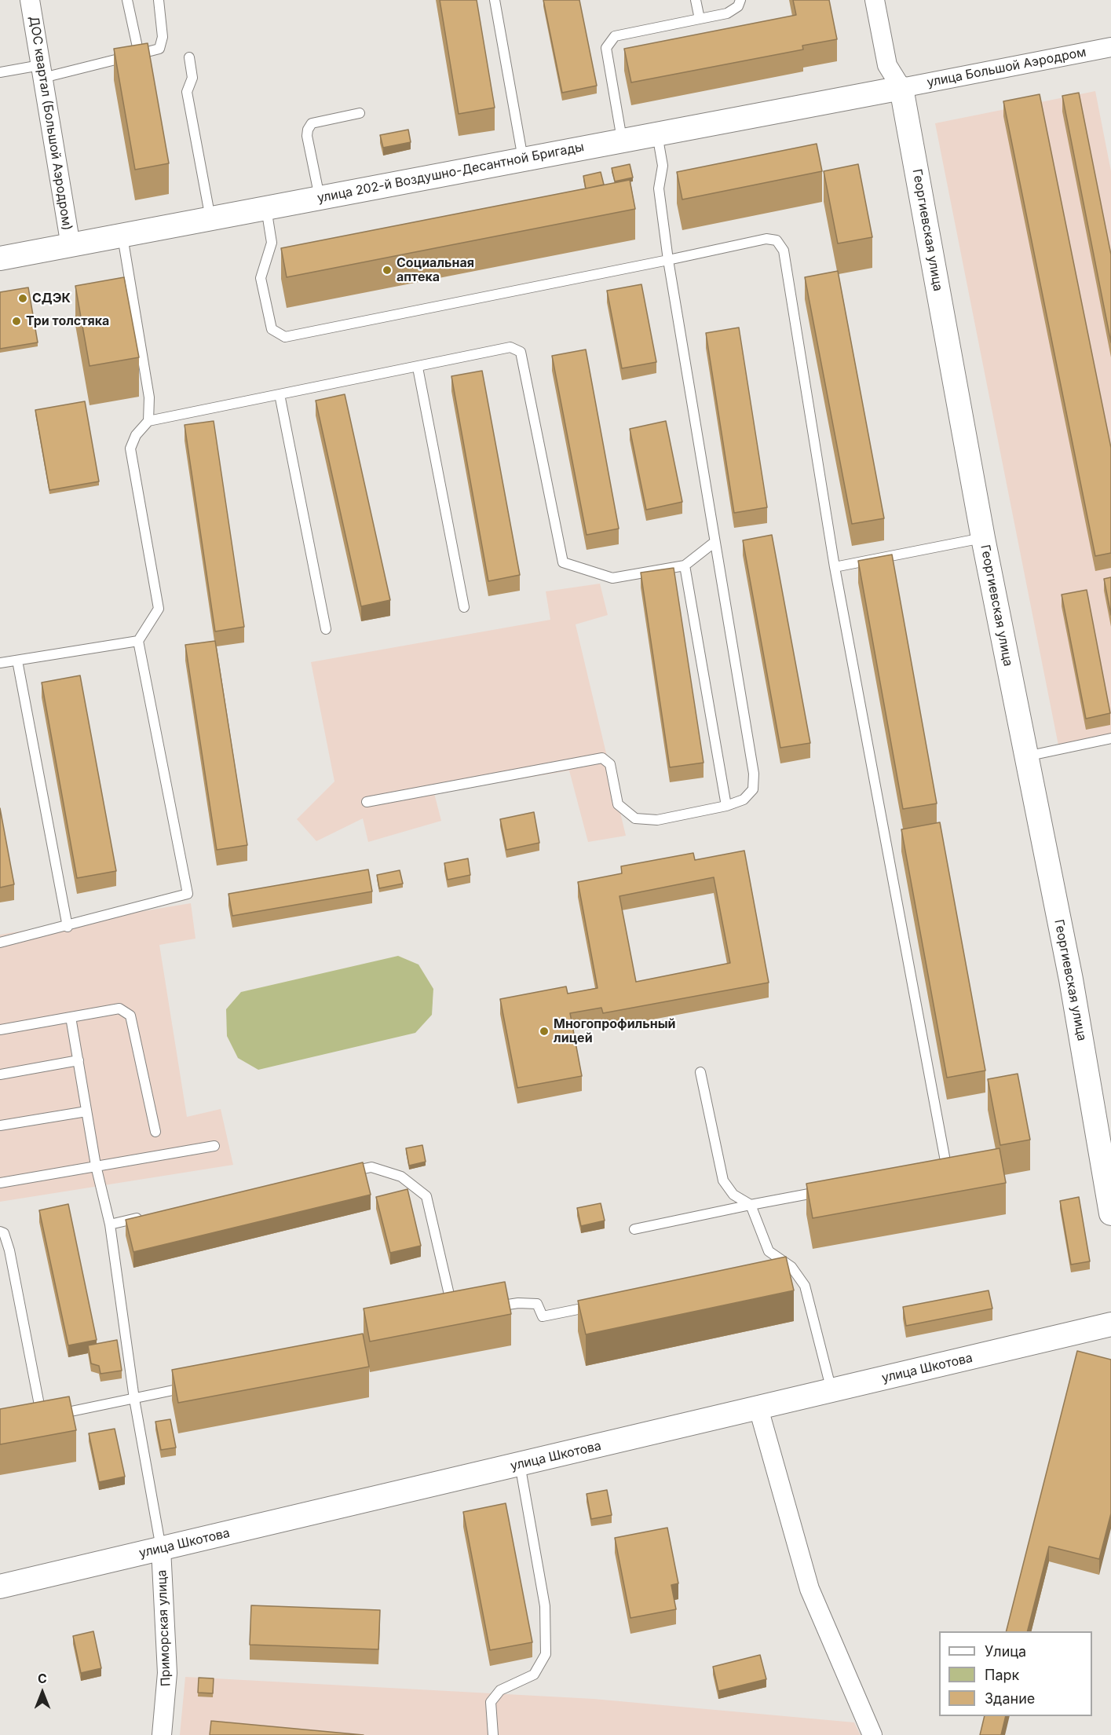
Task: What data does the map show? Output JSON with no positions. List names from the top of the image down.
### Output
{
  "streets": {
    "street": [
      "улица Большой Аэродром",
      "ДОС квартал (Большой Аэродром)",
      "улица 202-й Воздушно-Десантной Бригады",
      "Георгиевская улица",
      "улица Шкотова",
      "Приморская улица"
    ]
  },
  "crossings": [
    ["улица Большой Аэродром", "улица 202-й Воздушно-Десантной Бригады"],
    ["улица Большой Аэродром", "Георгиевская улица"],
    ["ДОС квартал (Большой Аэродром)", "улица 202-й Воздушно-Десантной Бригады"],
    ["улица 202-й Воздушно-Десантной Бригады", "Георгиевская улица"],
    ["улица Шкотова", "Приморская улица"]
  ],
  "places": [
    "Социальная аптека",
    "СДЭК",
    "Три толстяка",
    "Многопрофильный лицей"
  ],
  "legend": ["Улица", "Парк", "Здание"],
  "north": "top"
}
